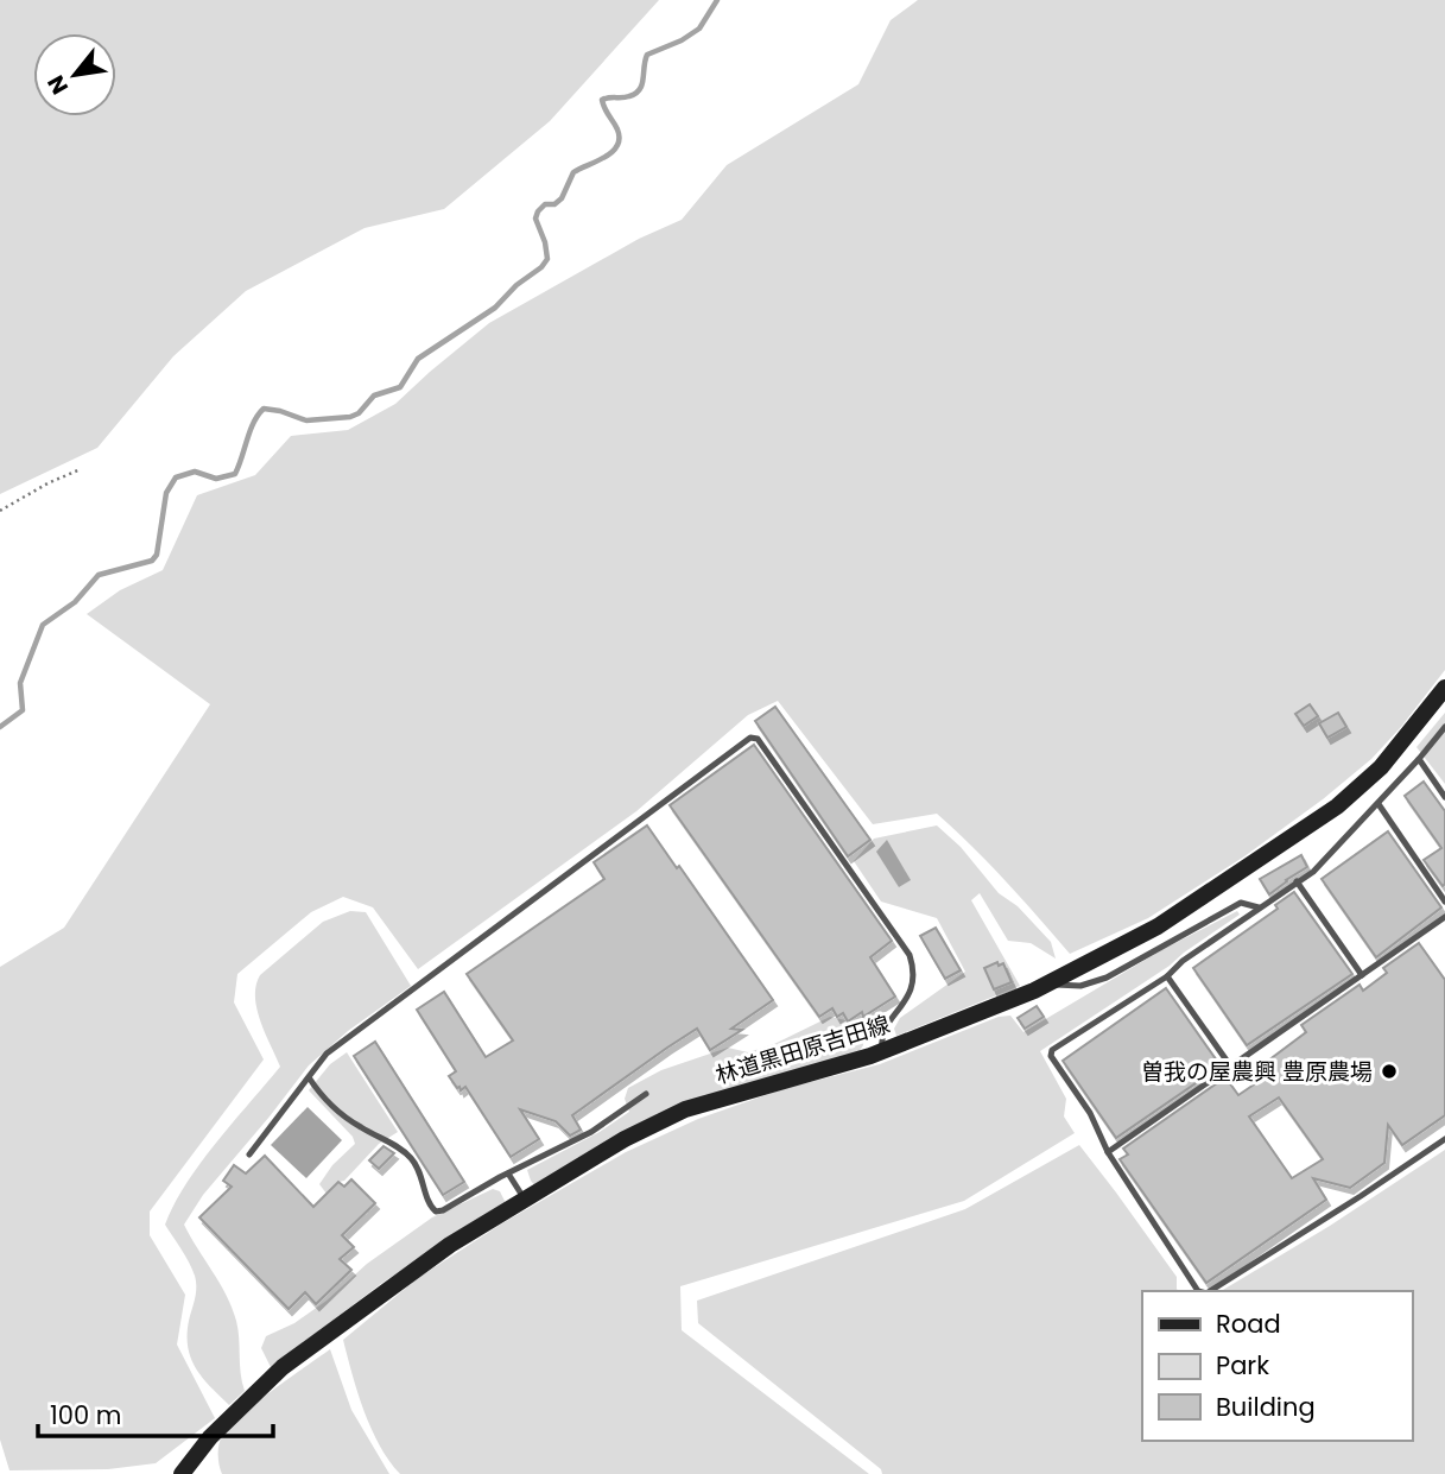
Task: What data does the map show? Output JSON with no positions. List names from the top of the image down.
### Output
{
  "streets": {
    "street": ["林道黒田原吉田線"]
  },
  "places": ["曽我の屋農興 豊原農場"],
  "legend": ["Road", "Park", "Building"],
  "scale_bar": "100 m",
  "north": "bottom left"
}
